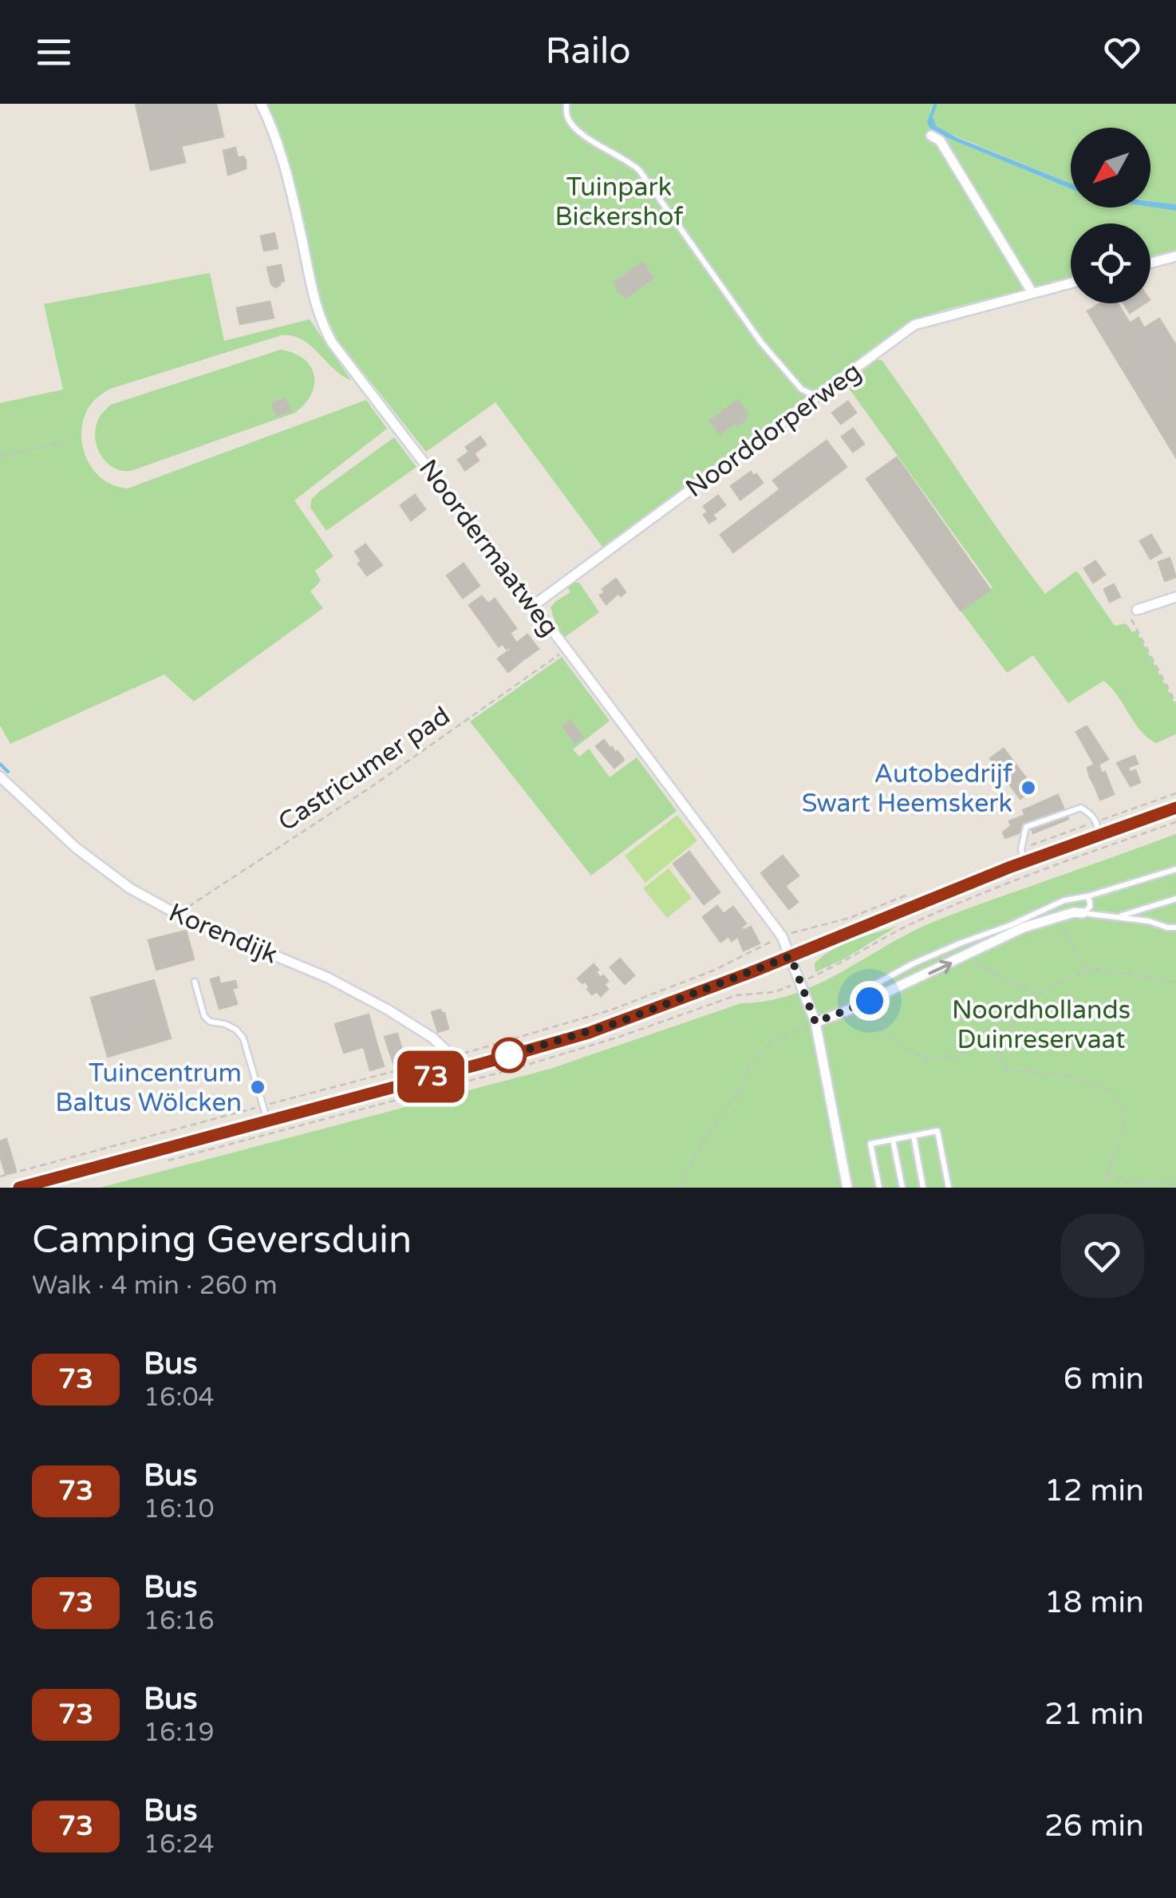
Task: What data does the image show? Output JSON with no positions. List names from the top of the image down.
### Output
{
  "streets": {
    "street": ["Noorddorperweg", "Noordermaatweg", "Korendijk"],
    "path": ["Castricumer pad"]
  },
  "crossings": [
    ["Noorddorperweg", "Noordermaatweg"],
    ["Noordermaatweg", "Castricumer pad"],
    ["Castricumer pad", "Korendijk"]
  ],
  "parks": ["Tuinpark Bickershof", "Noordhollands Duinreservaat"],
  "places": ["Autobedrijf Swart Heemskerk", "Tuincentrum Baltus Wölcken"],
  "lines": ["bus line 73"],
  "north": "bottom left",
  "page": {
    "header": "Railo",
    "on_map": "73",
    "heading": ["Camping Geversduin", "Walk · 4 min · 260 m"],
    "list": [
      {
        "mark": "73",
        "name": "Bus",
        "note": "16:04",
        "value": "6 min"
      },
      {
        "mark": "73",
        "name": "Bus",
        "note": "16:10",
        "value": "12 min"
      },
      {
        "mark": "73",
        "name": "Bus",
        "note": "16:16",
        "value": "18 min"
      },
      {
        "mark": "73",
        "name": "Bus",
        "note": "16:19",
        "value": "21 min"
      },
      {
        "mark": "73",
        "name": "Bus",
        "note": "16:24",
        "value": "26 min"
      }
    ]
  }
}
